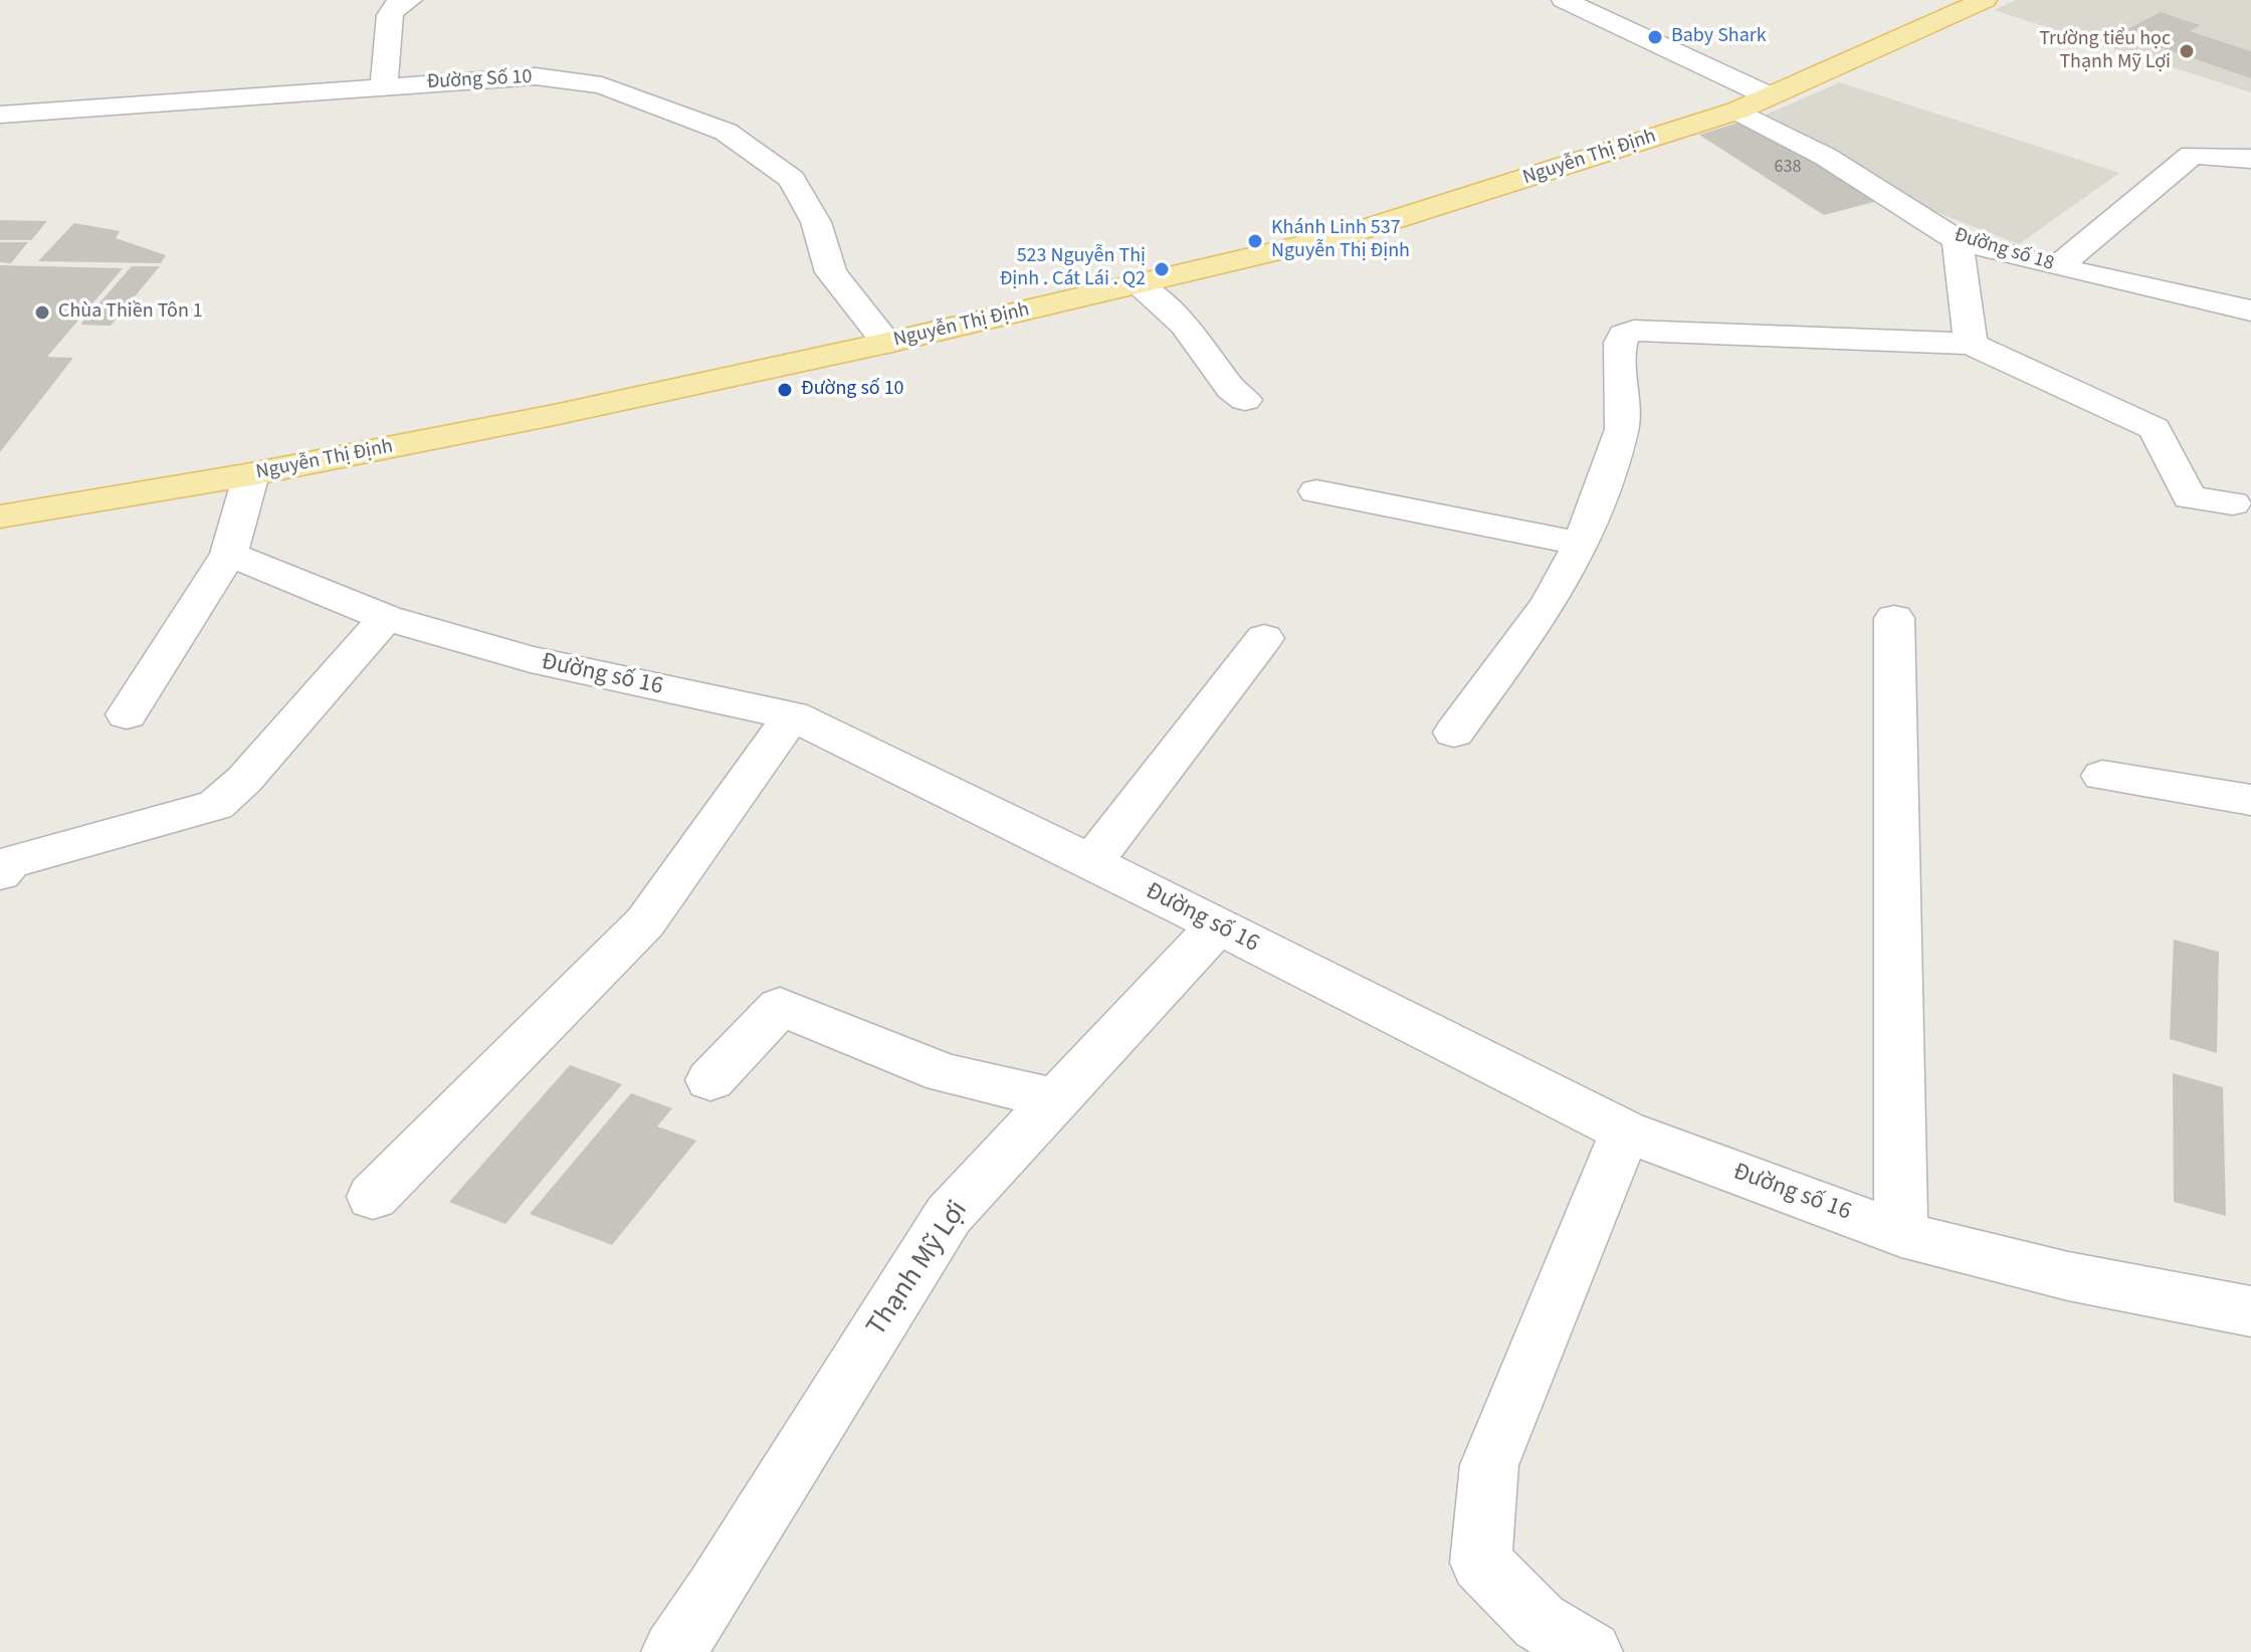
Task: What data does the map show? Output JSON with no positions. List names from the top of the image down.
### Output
{
  "streets": {
    "main road": ["Nguyễn Thị Định"],
    "street": [
      "Đường Số 10",
      "Đường số 18",
      "Đường số 16",
      "Thạnh Mỹ Lợi"
    ]
  },
  "crossings": [
    ["Đường Số 10", "Nguyễn Thị Định"],
    ["Nguyễn Thị Định", "Đường số 18"],
    ["Đường số 16", "Thạnh Mỹ Lợi"]
  ],
  "places": [
    "Baby Shark",
    "Trường tiểu học Thạnh Mỹ Lợi",
    "Khánh Linh 537 Nguyễn Thị Định",
    "523 Nguyễn Thị Định . Cát Lái . Q2",
    "Chùa Thiền Tôn 1",
    "Đường số 10"
  ],
  "house_numbers": ["638"]
}
